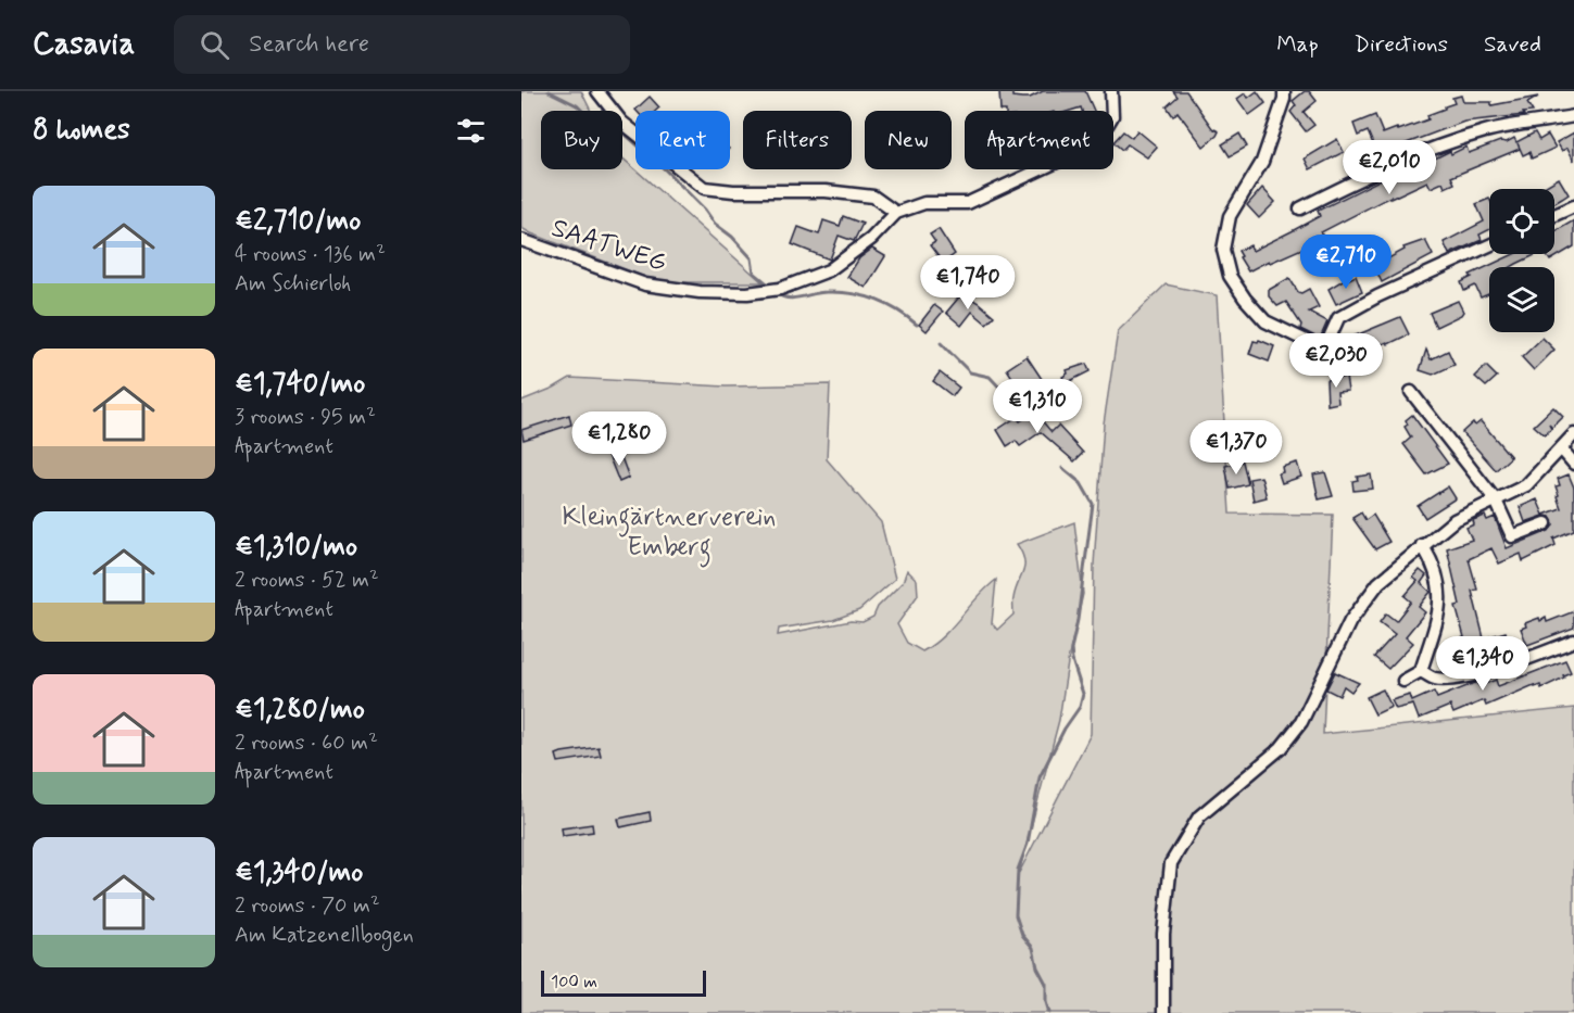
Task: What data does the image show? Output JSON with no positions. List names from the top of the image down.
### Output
{
  "streets": {
    "street": ["SAATWEG"]
  },
  "parks": ["Kleingärtnerverein Emberg"],
  "scale_bar": "100 m",
  "page": {
    "header": "Casavia",
    "search": "Search here",
    "nav": ["Map", "Directions", "Saved"],
    "heading": "8 homes",
    "chip": [
      "Buy",
      "Rent",
      "Filters",
      "New",
      "Apartment"
    ],
    "price": [
      "€2,010",
      "€2,710",
      "€1,740",
      "€2,030",
      "€1,310",
      "€1,280",
      "€1,370",
      "€1,340"
    ],
    "list": [
      {
        "name": "€2,710/mo",
        "note": "4 rooms · 136 m² · Am Schierloh"
      },
      {
        "name": "€1,740/mo",
        "note": "3 rooms · 95 m² · Apartment"
      },
      {
        "name": "€1,310/mo",
        "note": "2 rooms · 52 m² · Apartment"
      },
      {
        "name": "€1,280/mo",
        "note": "2 rooms · 60 m² · Apartment"
      },
      {
        "name": "€1,340/mo",
        "note": "2 rooms · 70 m² · Am Katzenellbogen"
      }
    ],
    "scale": "100 m"
  }
}
